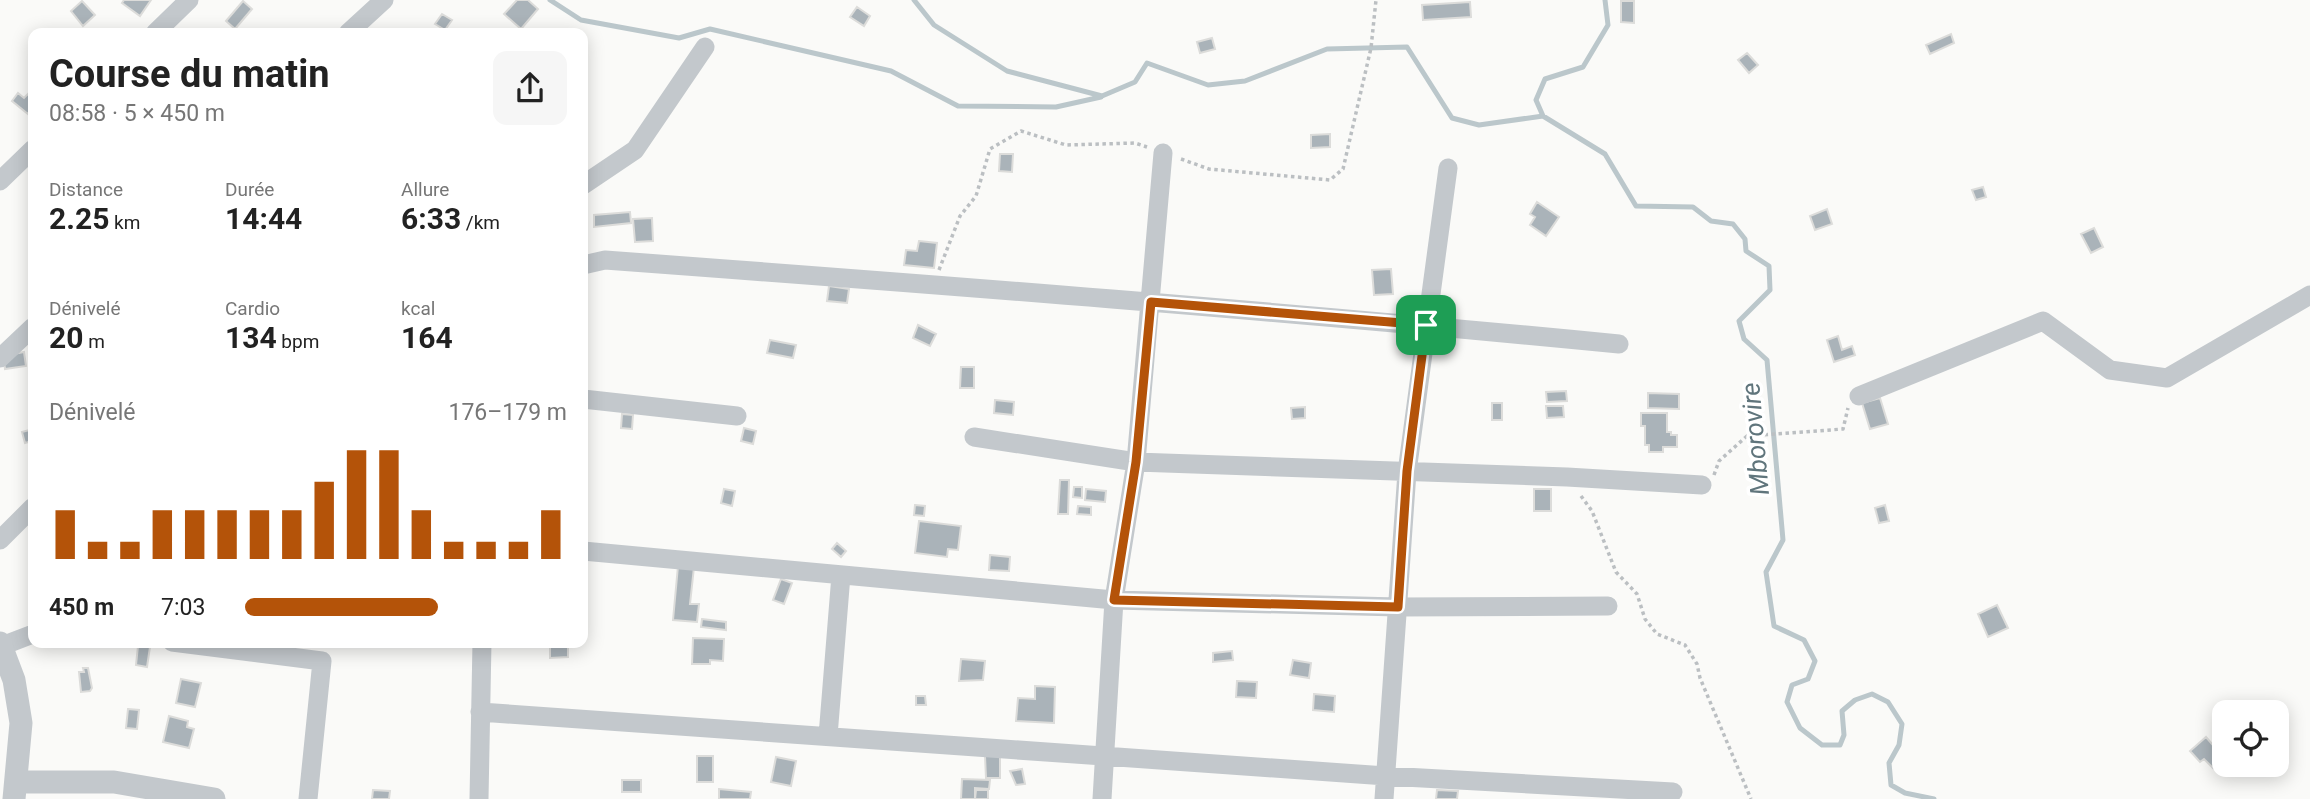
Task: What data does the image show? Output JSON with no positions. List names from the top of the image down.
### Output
{
  "water": ["Mborovire"],
  "page": {
    "heading": ["Course du matin", "08:58 · 5 × 450 m"],
    "stats": [
      ["Distance", "2.25 km"],
      ["Durée", "14:44"],
      ["Allure", "6:33 /km"],
      ["Dénivelé", "20 m"],
      ["Cardio", "134 bpm"],
      ["kcal", "164"]
    ],
    "chart": ["Dénivelé", "176–179 m"],
    "list": [
      {
        "name": "450 m",
        "note": "7:03"
      }
    ]
  }
}
